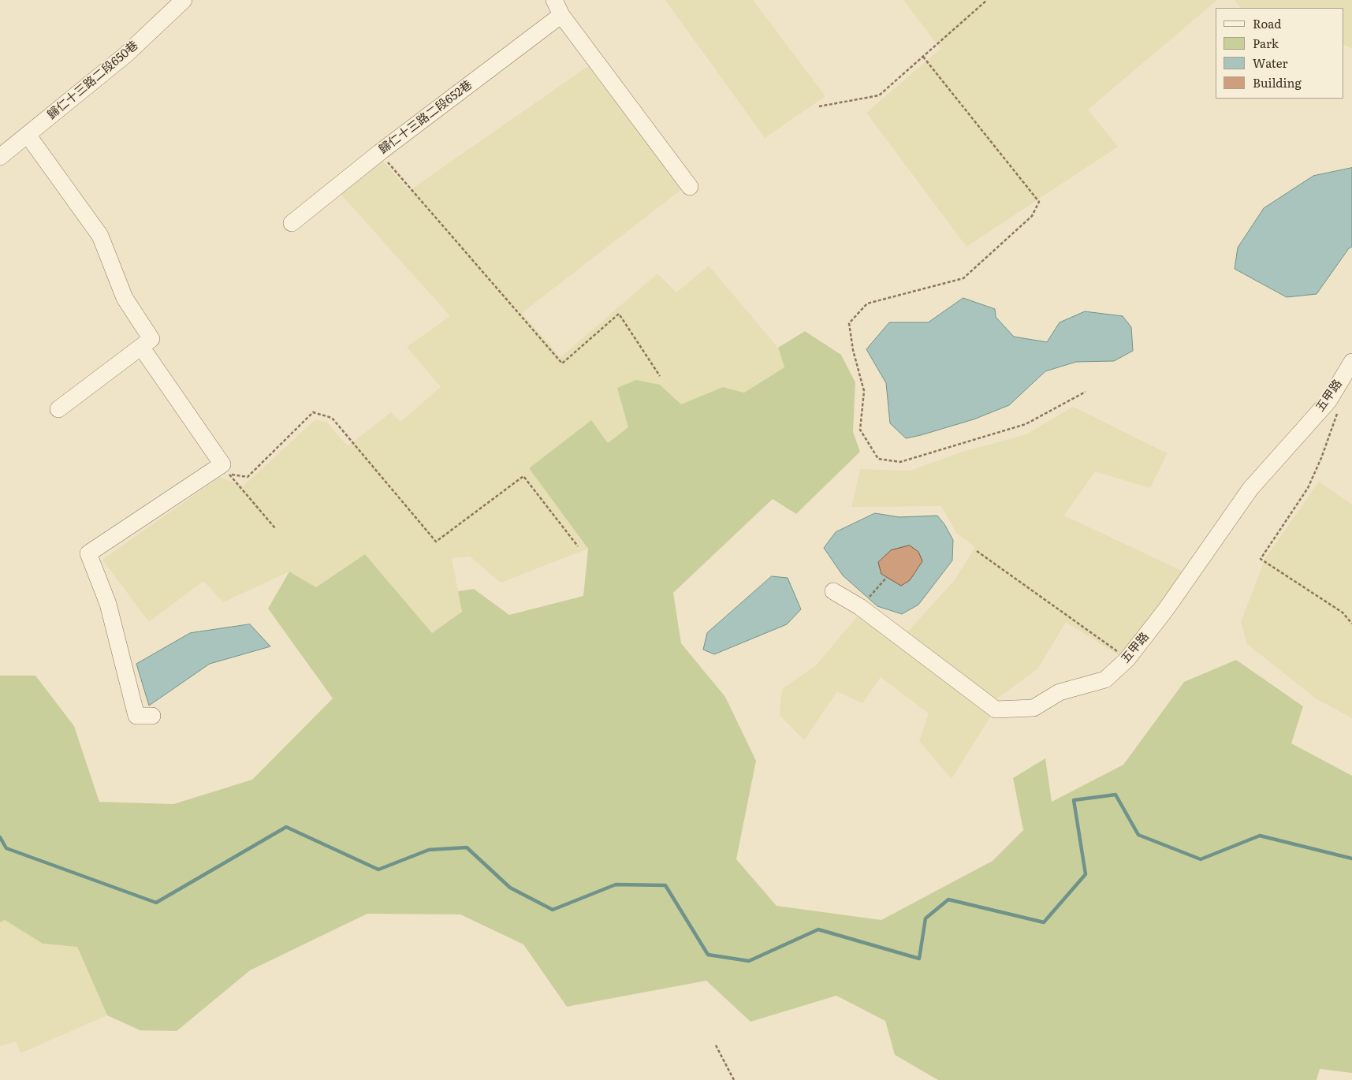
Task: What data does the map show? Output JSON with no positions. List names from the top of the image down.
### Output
{
  "streets": {
    "lane": ["歸仁十三路二段650巷", "歸仁十三路二段652巷", "五甲路"]
  },
  "legend": [
    "Road",
    "Park",
    "Water",
    "Building"
  ]
}
